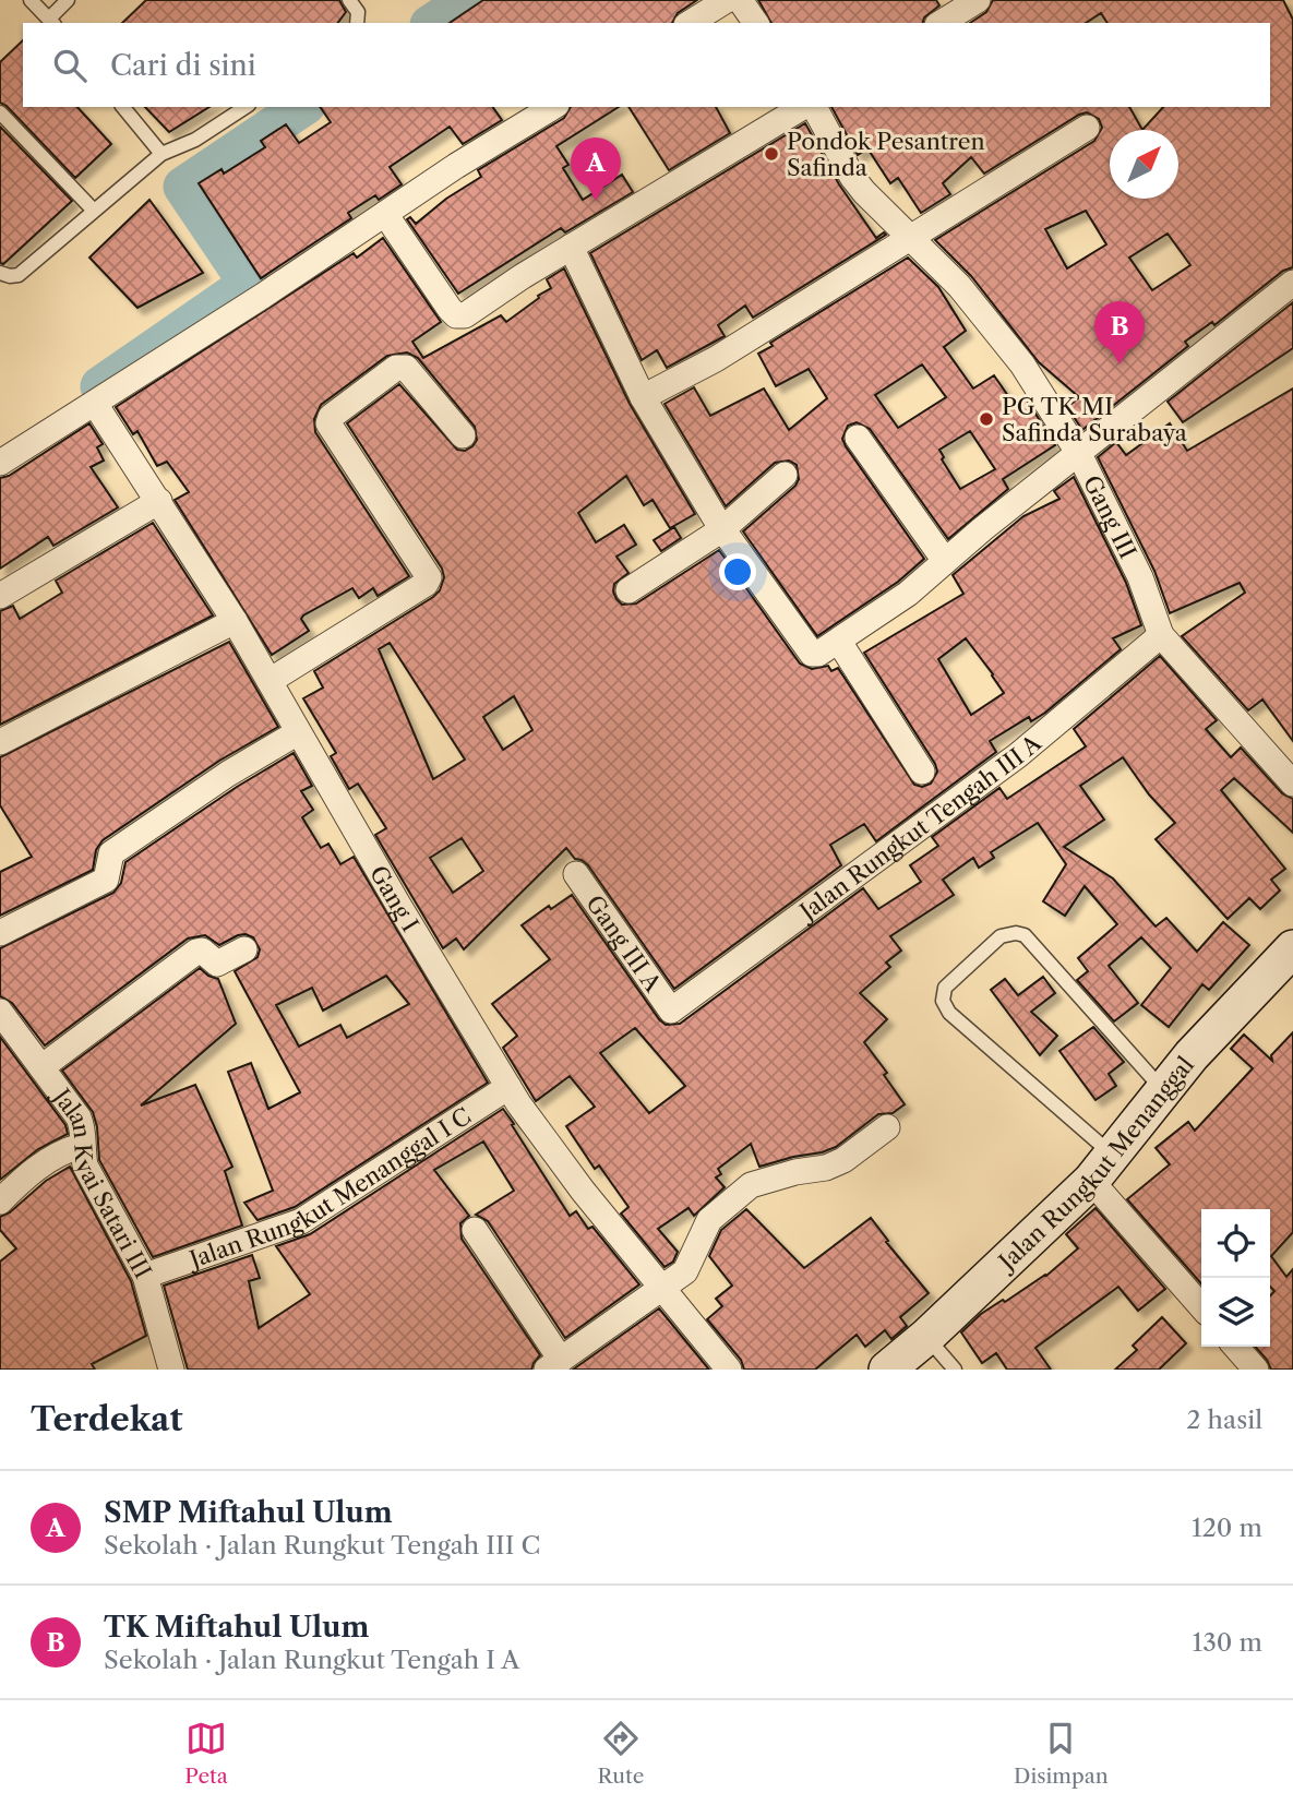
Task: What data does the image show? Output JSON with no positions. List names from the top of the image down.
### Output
{
  "streets": {
    "main road": ["Jalan Rungkut Menanggal"],
    "street": [
      "Gang III",
      "Jalan Rungkut Tengah III A",
      "Gang I",
      "Gang III A",
      "Jalan Kyai Satari III",
      "Jalan Rungkut Menanggal I C"
    ]
  },
  "crossings": [
    ["Gang III", "Jalan Rungkut Tengah III A"],
    ["Jalan Rungkut Tengah III A", "Gang III A"],
    ["Gang I", "Jalan Rungkut Menanggal I C"],
    ["Jalan Kyai Satari III", "Jalan Rungkut Menanggal I C"]
  ],
  "places": ["Pondok Pesantren Safinda", "PG TK MI Safinda Surabaya"],
  "north": "top right",
  "page": {
    "search": "Cari di sini",
    "pins": ["A", "B"],
    "heading": ["Terdekat", "2 hasil"],
    "list": [
      {
        "mark": "A",
        "name": "SMP Miftahul Ulum",
        "note": "Sekolah · Jalan Rungkut Tengah III C",
        "value": "120 m"
      },
      {
        "mark": "B",
        "name": "TK Miftahul Ulum",
        "note": "Sekolah · Jalan Rungkut Tengah I A",
        "value": "130 m"
      }
    ],
    "nav": ["Peta", "Rute", "Disimpan"]
  }
}
